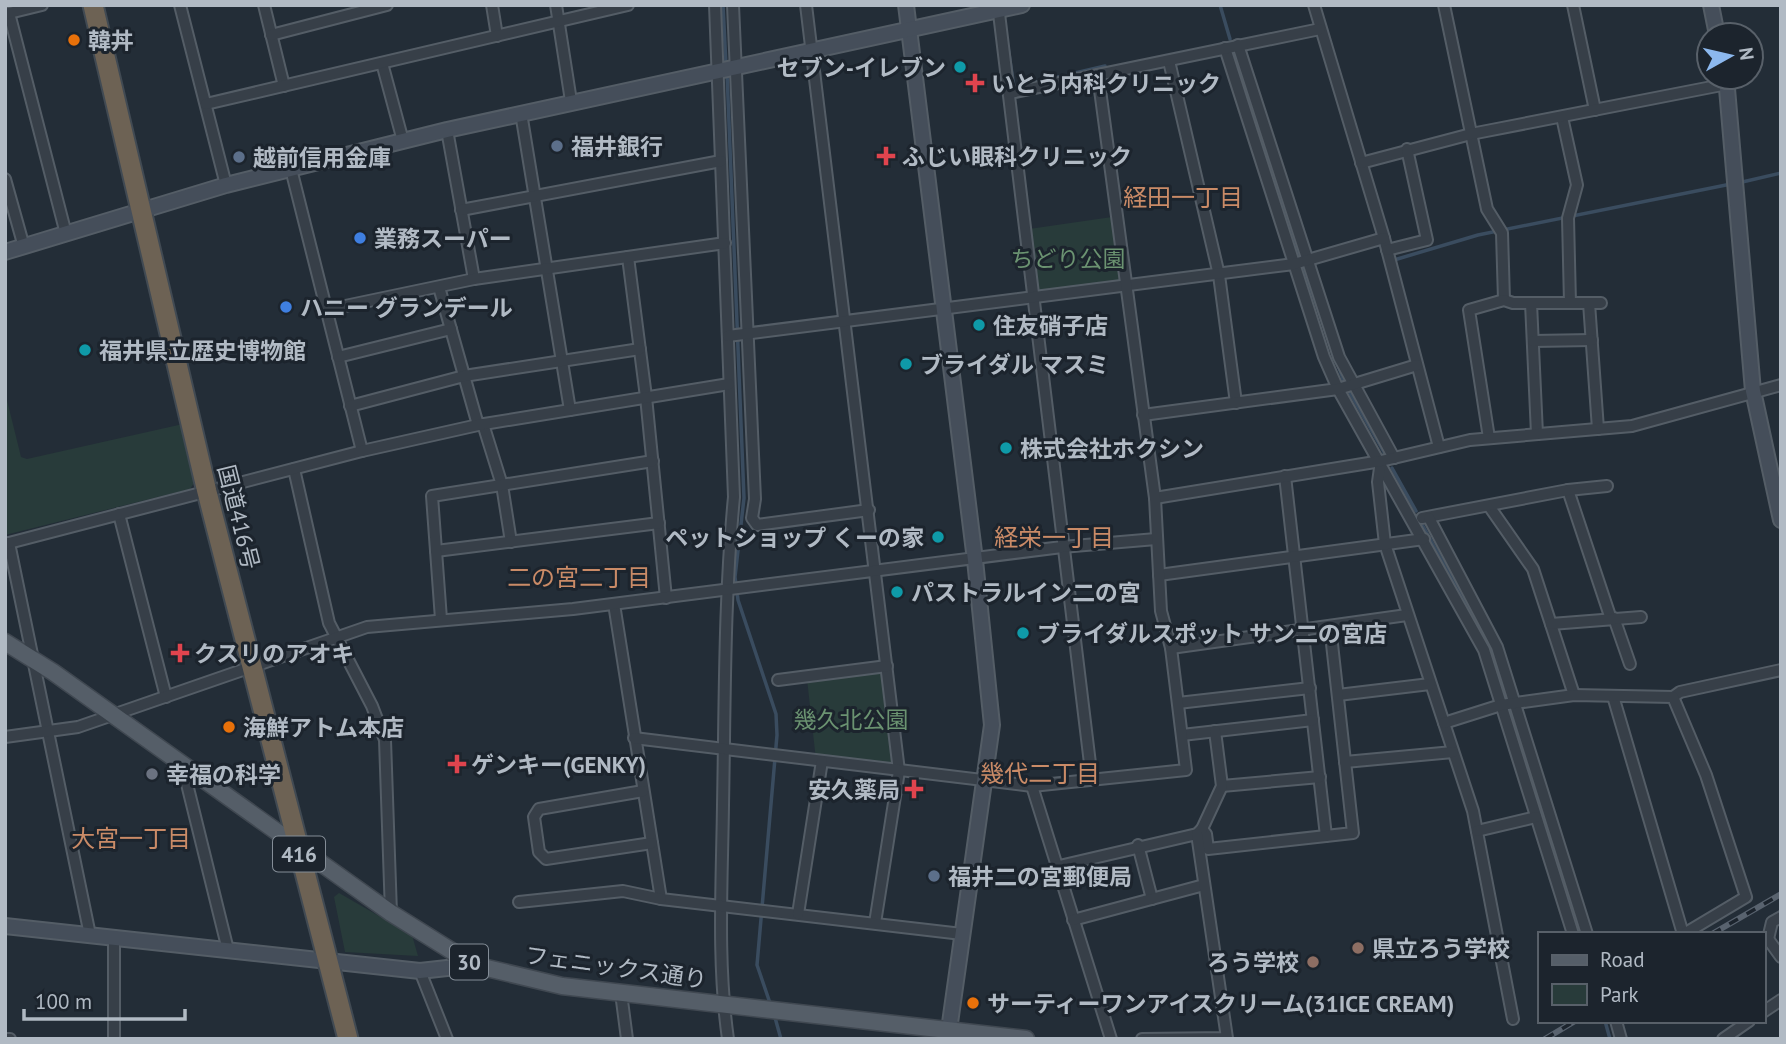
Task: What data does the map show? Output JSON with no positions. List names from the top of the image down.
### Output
{
  "streets": {
    "highway": ["国道416号", "416"],
    "main road": ["30", "フェニックス通り"]
  },
  "crossings": [
    ["国道416号", "フェニックス通り"]
  ],
  "districts": [
    "経田一丁目",
    "経栄一丁目",
    "二の宮二丁目",
    "幾代二丁目",
    "大宮一丁目"
  ],
  "parks": ["ちどり公園", "幾久北公園"],
  "places": {
    "other": [
      "韓丼",
      "セブン-イレブン",
      "福井銀行",
      "越前信用金庫",
      "業務スーパー",
      "ハニー グランデール",
      "住友硝子店",
      "福井県立歴史博物館",
      "ブライダル マスミ",
      "株式会社ホクシン",
      "ペットショップ くーの家",
      "パストラルイン二の宮",
      "ブライダルスポット サン二の宮店",
      "海鮮アトム本店",
      "幸福の科学",
      "福井二の宮郵便局",
      "県立ろう学校",
      "ろう学校",
      "サーティーワンアイスクリーム(31ICE CREAM)"
    ],
    "health": [
      "いとう内科クリニック",
      "ふじい眼科クリニック",
      "クスリのアオキ",
      "ゲンキー(GENKY)",
      "安久薬局"
    ]
  },
  "legend": ["Road", "Park"],
  "scale_bar": "100 m",
  "north": "right"
}
